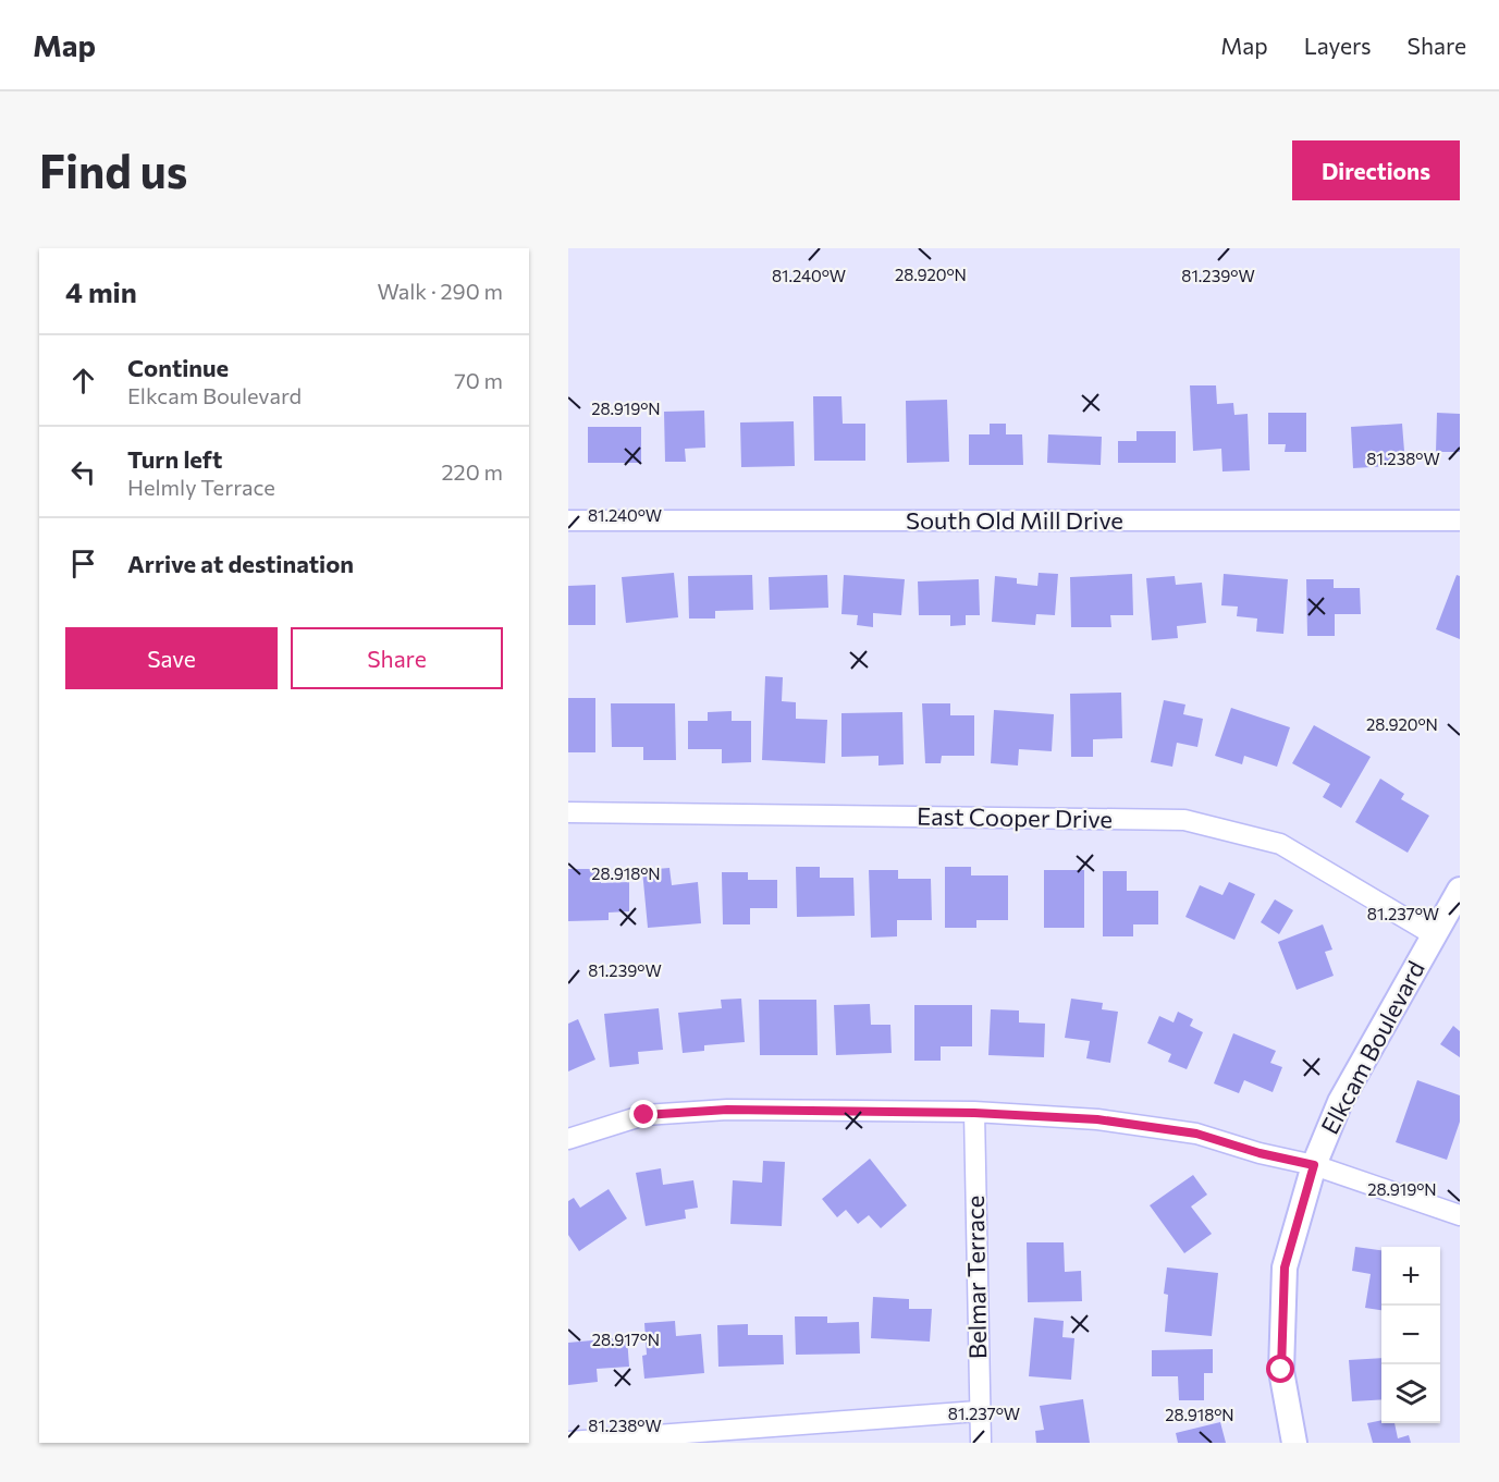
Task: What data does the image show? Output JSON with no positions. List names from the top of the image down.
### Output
{
  "streets": {
    "street": [
      "South Old Mill Drive",
      "East Cooper Drive",
      "Elkcam Boulevard",
      "Belmar Terrace"
    ]
  },
  "crossings": [
    ["East Cooper Drive", "Elkcam Boulevard"]
  ],
  "page": {
    "header": "Map",
    "nav": ["Map", "Layers", "Share"],
    "buttons": [
      "Directions",
      ["Save", "Share"]
    ],
    "title": "Find us",
    "heading": ["4 min", "Walk · 290 m"],
    "list": [
      ["Continue", "Elkcam Boulevard", "70 m"],
      ["Turn left", "Helmly Terrace", "220 m"],
      "Arrive at destination"
    ],
    "map_buttons": ["+", "−"]
  },
  "coordinates": [
    "28.920°N",
    "81.240°W",
    "81.239°W",
    "28.919°N",
    "81.238°W",
    "28.918°N",
    "81.237°W",
    "28.917°N"
  ]
}
